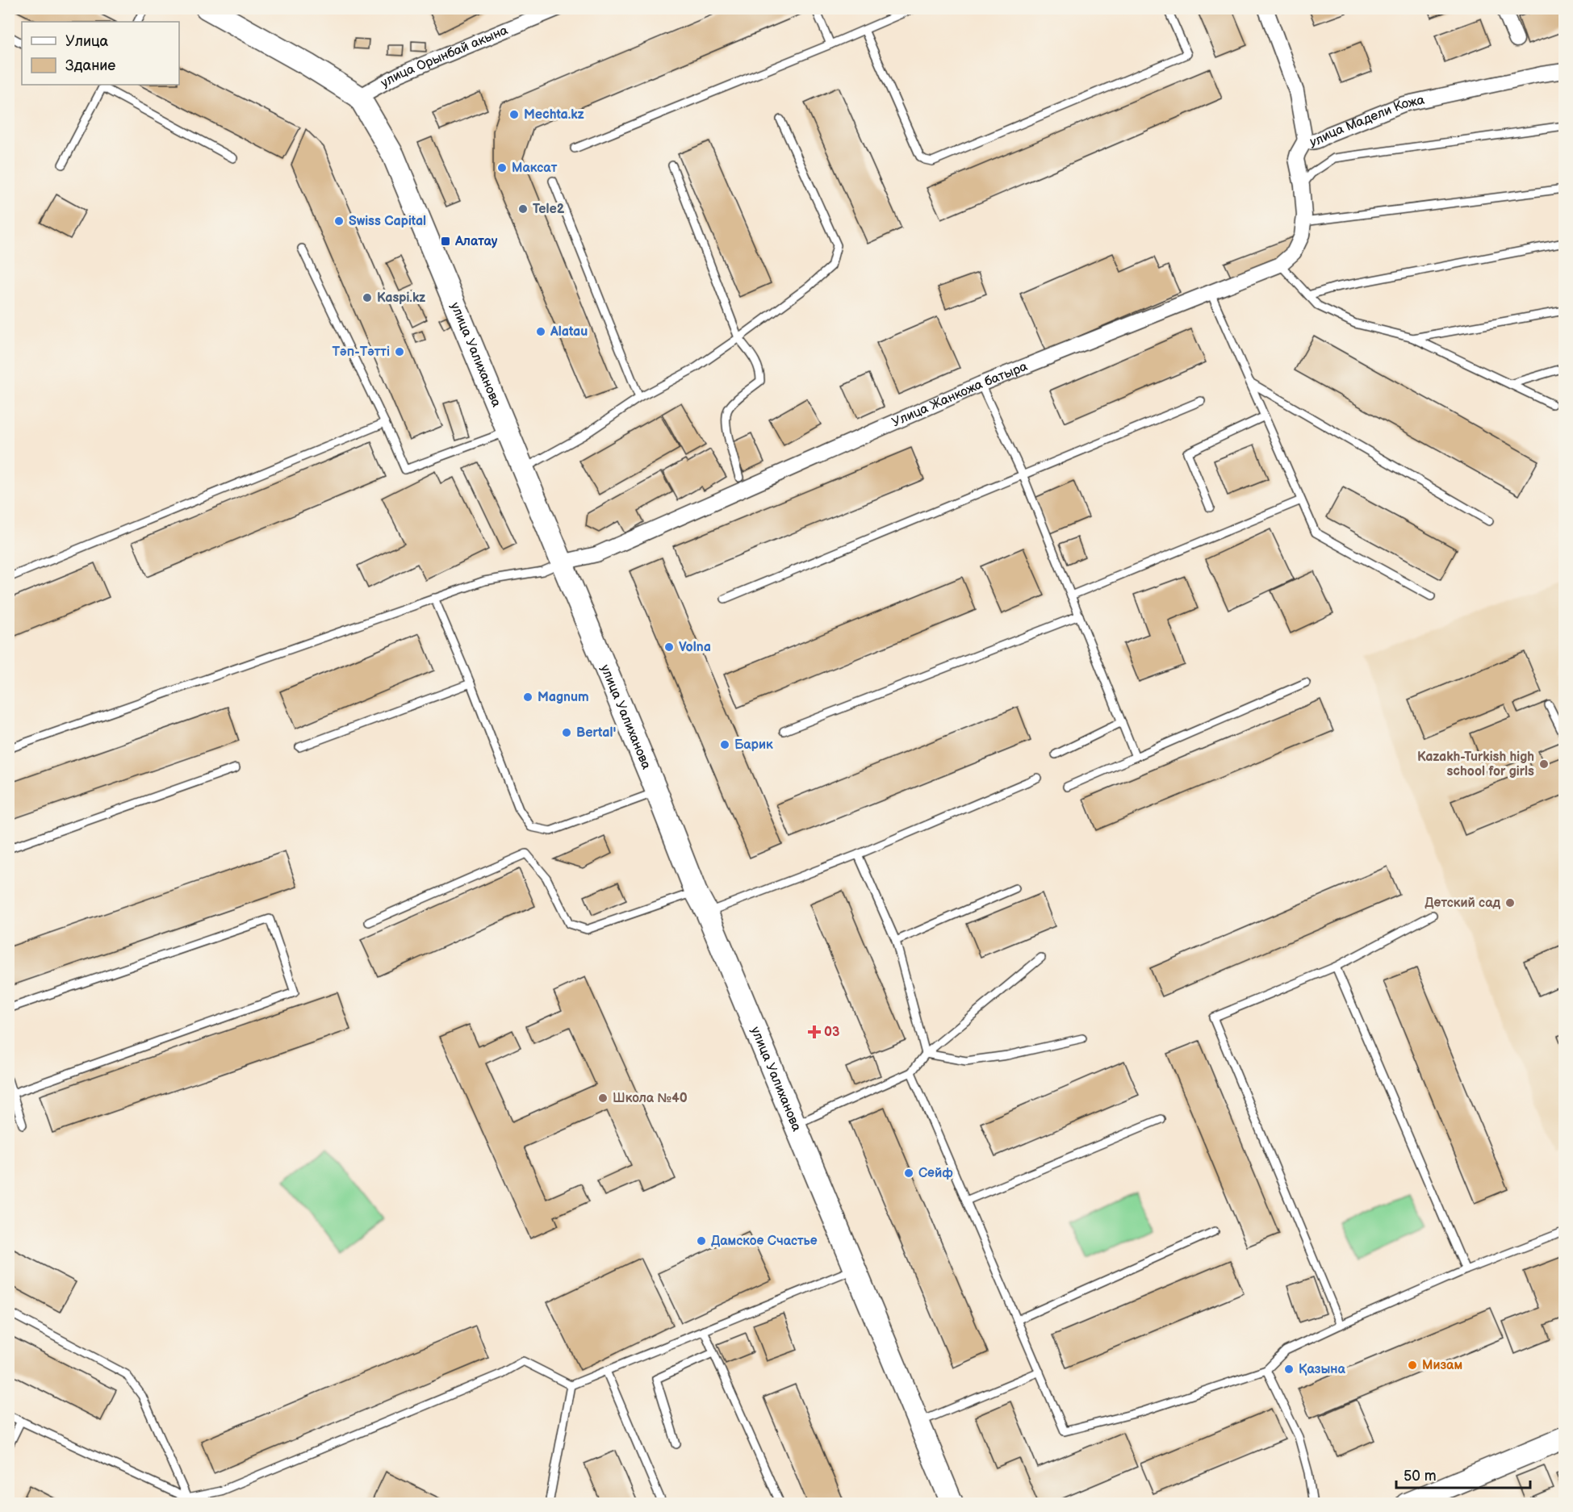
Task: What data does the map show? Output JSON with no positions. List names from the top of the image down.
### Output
{
  "streets": {
    "main road": ["улица Уалиханова"],
    "street": ["улица Орынбай акына", "улица Мадели Кожа", "Улица Жанкожа батыра"]
  },
  "crossings": [
    ["улица Орынбай акына", "улица Уалиханова"],
    ["улица Мадели Кожа", "Улица Жанкожа батыра"],
    ["улица Уалиханова", "Улица Жанкожа батыра"]
  ],
  "places": {
    "other": [
      "Mechta.kz",
      "Максат",
      "Tele2",
      "Swiss Capital",
      "Kaspi.kz",
      "Alatau",
      "Тәп-Тәтті",
      "Volna",
      "Magnum",
      "Bertal'",
      "Барик",
      "Kazakh-Turkish high school for girls",
      "Детский сад",
      "Школа №40",
      "Сейф",
      "Дамское Счастье",
      "Мизам",
      "Қазына"
    ],
    "transit": ["Алатау"],
    "health": ["03"]
  },
  "legend": ["Улица", "Здание"],
  "scale_bar": "50 m"
}
